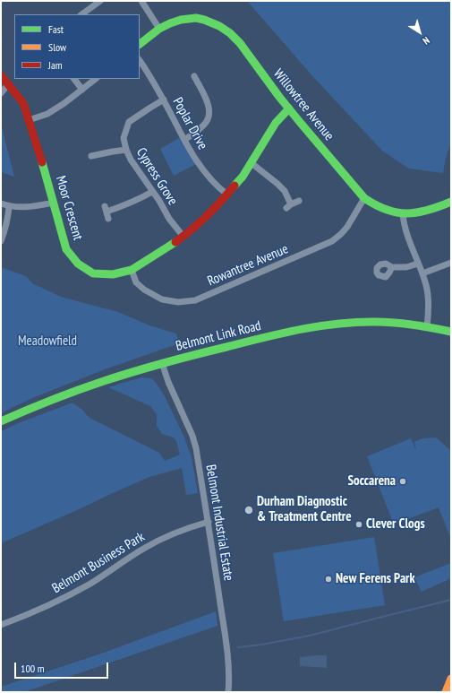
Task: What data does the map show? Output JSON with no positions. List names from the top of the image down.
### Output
{
  "streets": {
    "main road": ["Willowtree Avenue", "Moor Crescent", "Belmont Link Road"],
    "street": [
      "Poplar Drive",
      "Cypress Grove",
      "Rowantree Avenue",
      "Belmont Industrial Estate",
      "Belmont Business Park"
    ]
  },
  "crossings": [
    ["Willowtree Avenue", "Moor Crescent"],
    ["Willowtree Avenue", "Rowantree Avenue"],
    ["Poplar Drive", "Cypress Grove"],
    ["Poplar Drive", "Moor Crescent"],
    ["Cypress Grove", "Moor Crescent"],
    ["Moor Crescent", "Rowantree Avenue"],
    ["Belmont Link Road", "Belmont Industrial Estate"],
    ["Belmont Industrial Estate", "Belmont Business Park"]
  ],
  "parks": ["Meadowfield"],
  "places": [
    "Soccarena",
    "Durham Diagnostic & Treatment Centre",
    "Clever Clogs",
    "New Ferens Park"
  ],
  "legend": ["Fast", "Slow", "Jam"],
  "scale_bar": "100 m",
  "north": "bottom right"
}
